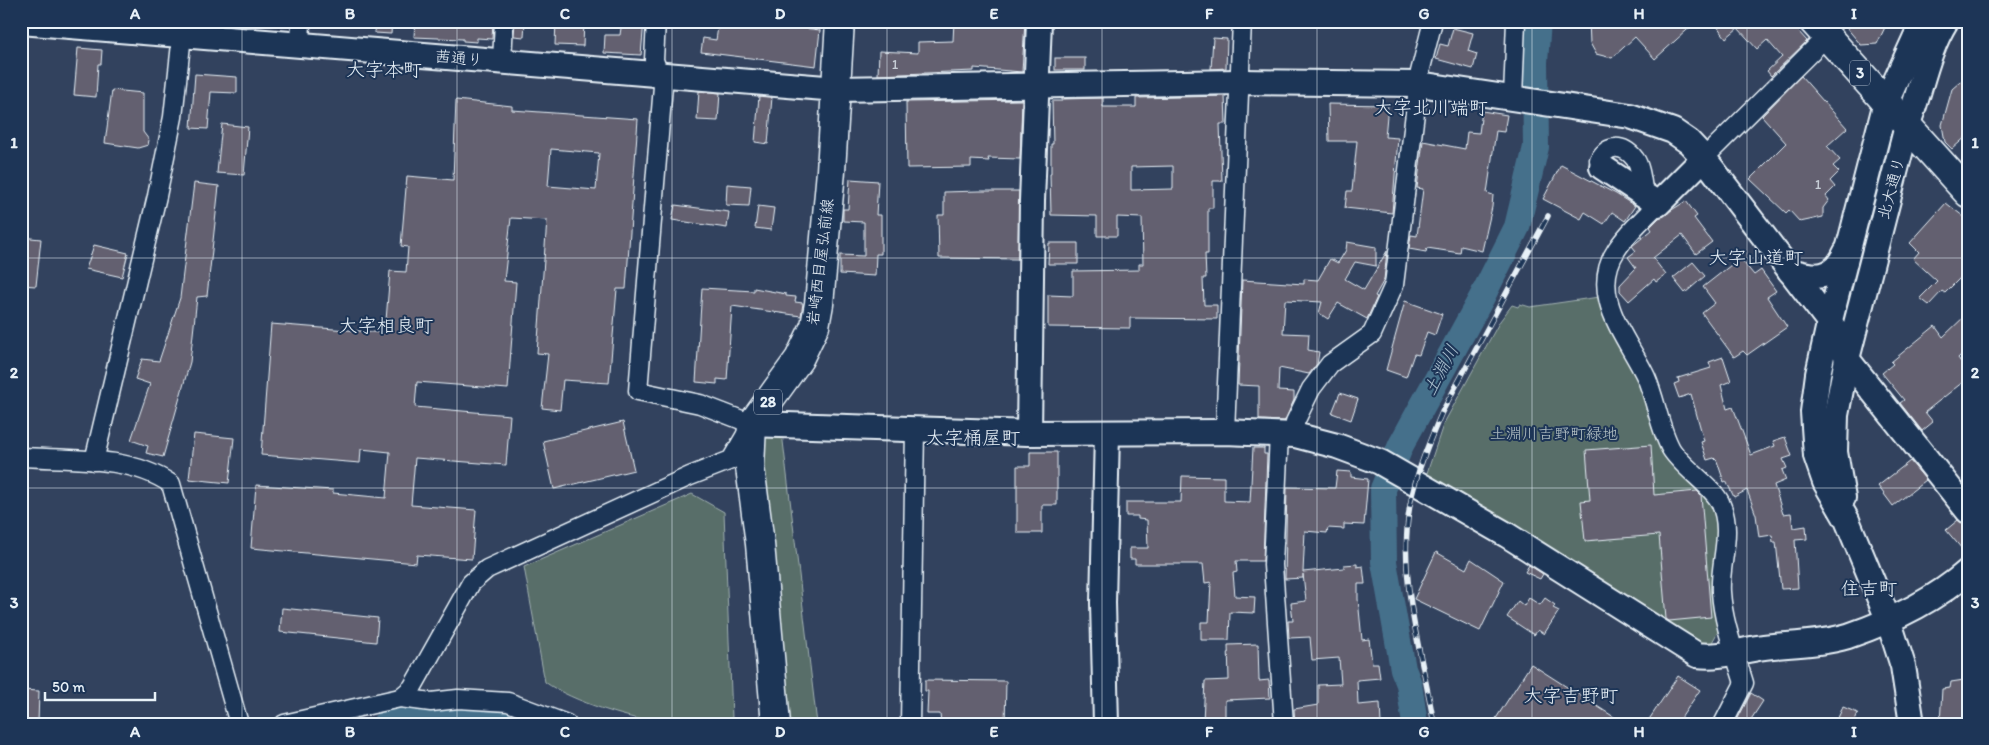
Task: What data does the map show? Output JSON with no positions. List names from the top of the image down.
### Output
{
  "streets": {
    "main road": ["3", "岩崎西目屋弘前線", "28"],
    "street": ["茜通り", "北大通り"]
  },
  "crossings": [
    ["茜通り", "北大通り"],
    ["茜通り", "岩崎西目屋弘前線"],
    ["3", "北大通り"],
    ["岩崎西目屋弘前線", "28"]
  ],
  "districts": [
    "大字本町",
    "大字北川端町",
    "大字山道町",
    "大字相良町",
    "大字桶屋町",
    "住吉町",
    "大字吉野町"
  ],
  "water": ["土淵川"],
  "parks": ["土淵川吉野町緑地"],
  "house_numbers": ["1", "1"],
  "scale_bar": "50 m",
  "grid": {
    "columns": [
      "A",
      "B",
      "C",
      "D",
      "E",
      "F",
      "G",
      "H",
      "I"
    ],
    "rows": ["1", "2", "3"]
  }
}
